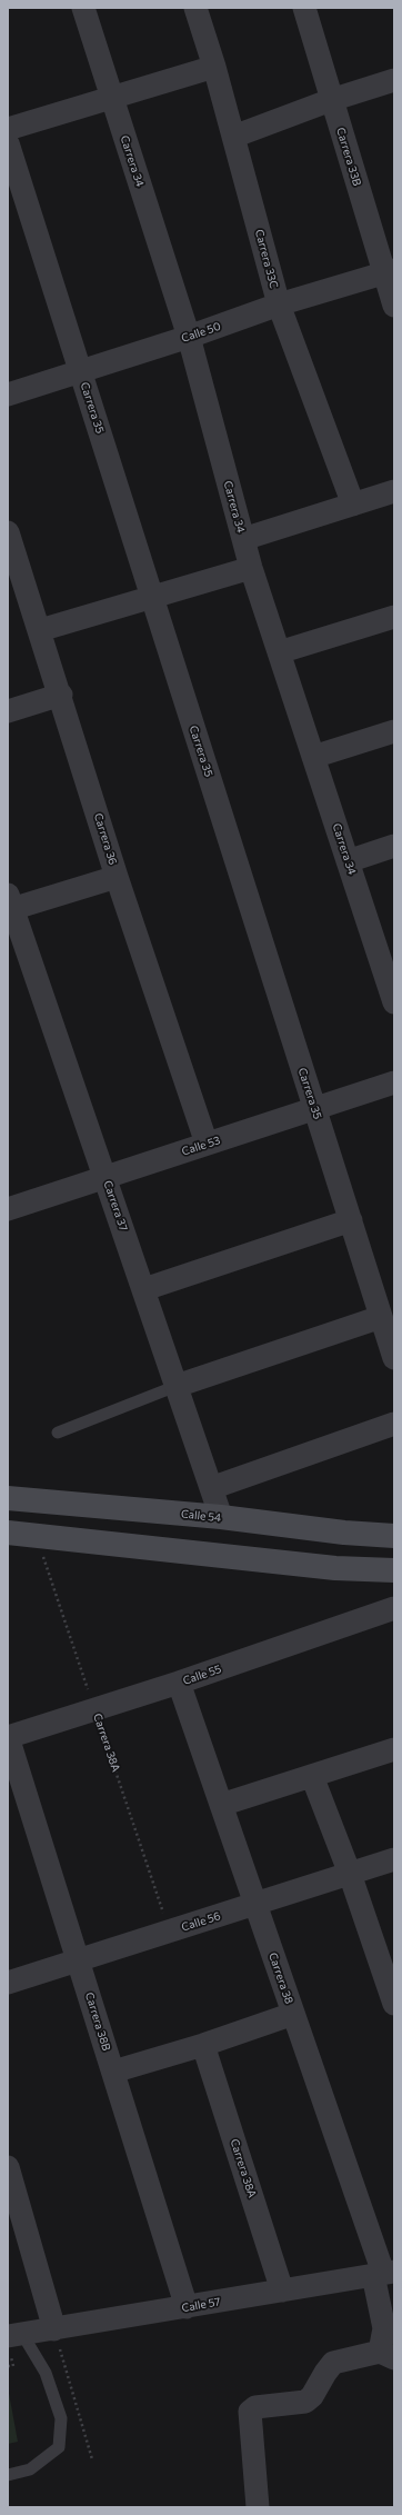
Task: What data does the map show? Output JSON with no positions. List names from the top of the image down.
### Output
{
  "streets": {
    "main road": ["Calle 54"],
    "street": [
      "Carrera 33B",
      "Carrera 34",
      "Carrera 33C",
      "Calle 50",
      "Carrera 35",
      "Carrera 36",
      "Calle 53",
      "Carrera 37",
      "Calle 55",
      "Carrera 38A",
      "Calle 56",
      "Carrera 38",
      "Carrera 38B",
      "Calle 57"
    ]
  },
  "crossings": [
    ["Carrera 33B", "Calle 50"],
    ["Carrera 34", "Calle 50"],
    ["Carrera 33C", "Calle 50"],
    ["Calle 50", "Carrera 35"],
    ["Carrera 35", "Calle 53"],
    ["Carrera 36", "Calle 53"],
    ["Calle 53", "Carrera 37"],
    ["Carrera 37", "Calle 54"],
    ["Calle 55", "Carrera 38A"],
    ["Calle 55", "Carrera 38"],
    ["Calle 55", "Carrera 38B"],
    ["Carrera 38A", "Calle 56"],
    ["Carrera 38A", "Calle 57"],
    ["Calle 56", "Carrera 38"],
    ["Calle 56", "Carrera 38B"],
    ["Carrera 38", "Calle 57"],
    ["Carrera 38B", "Calle 57"]
  ]
}
